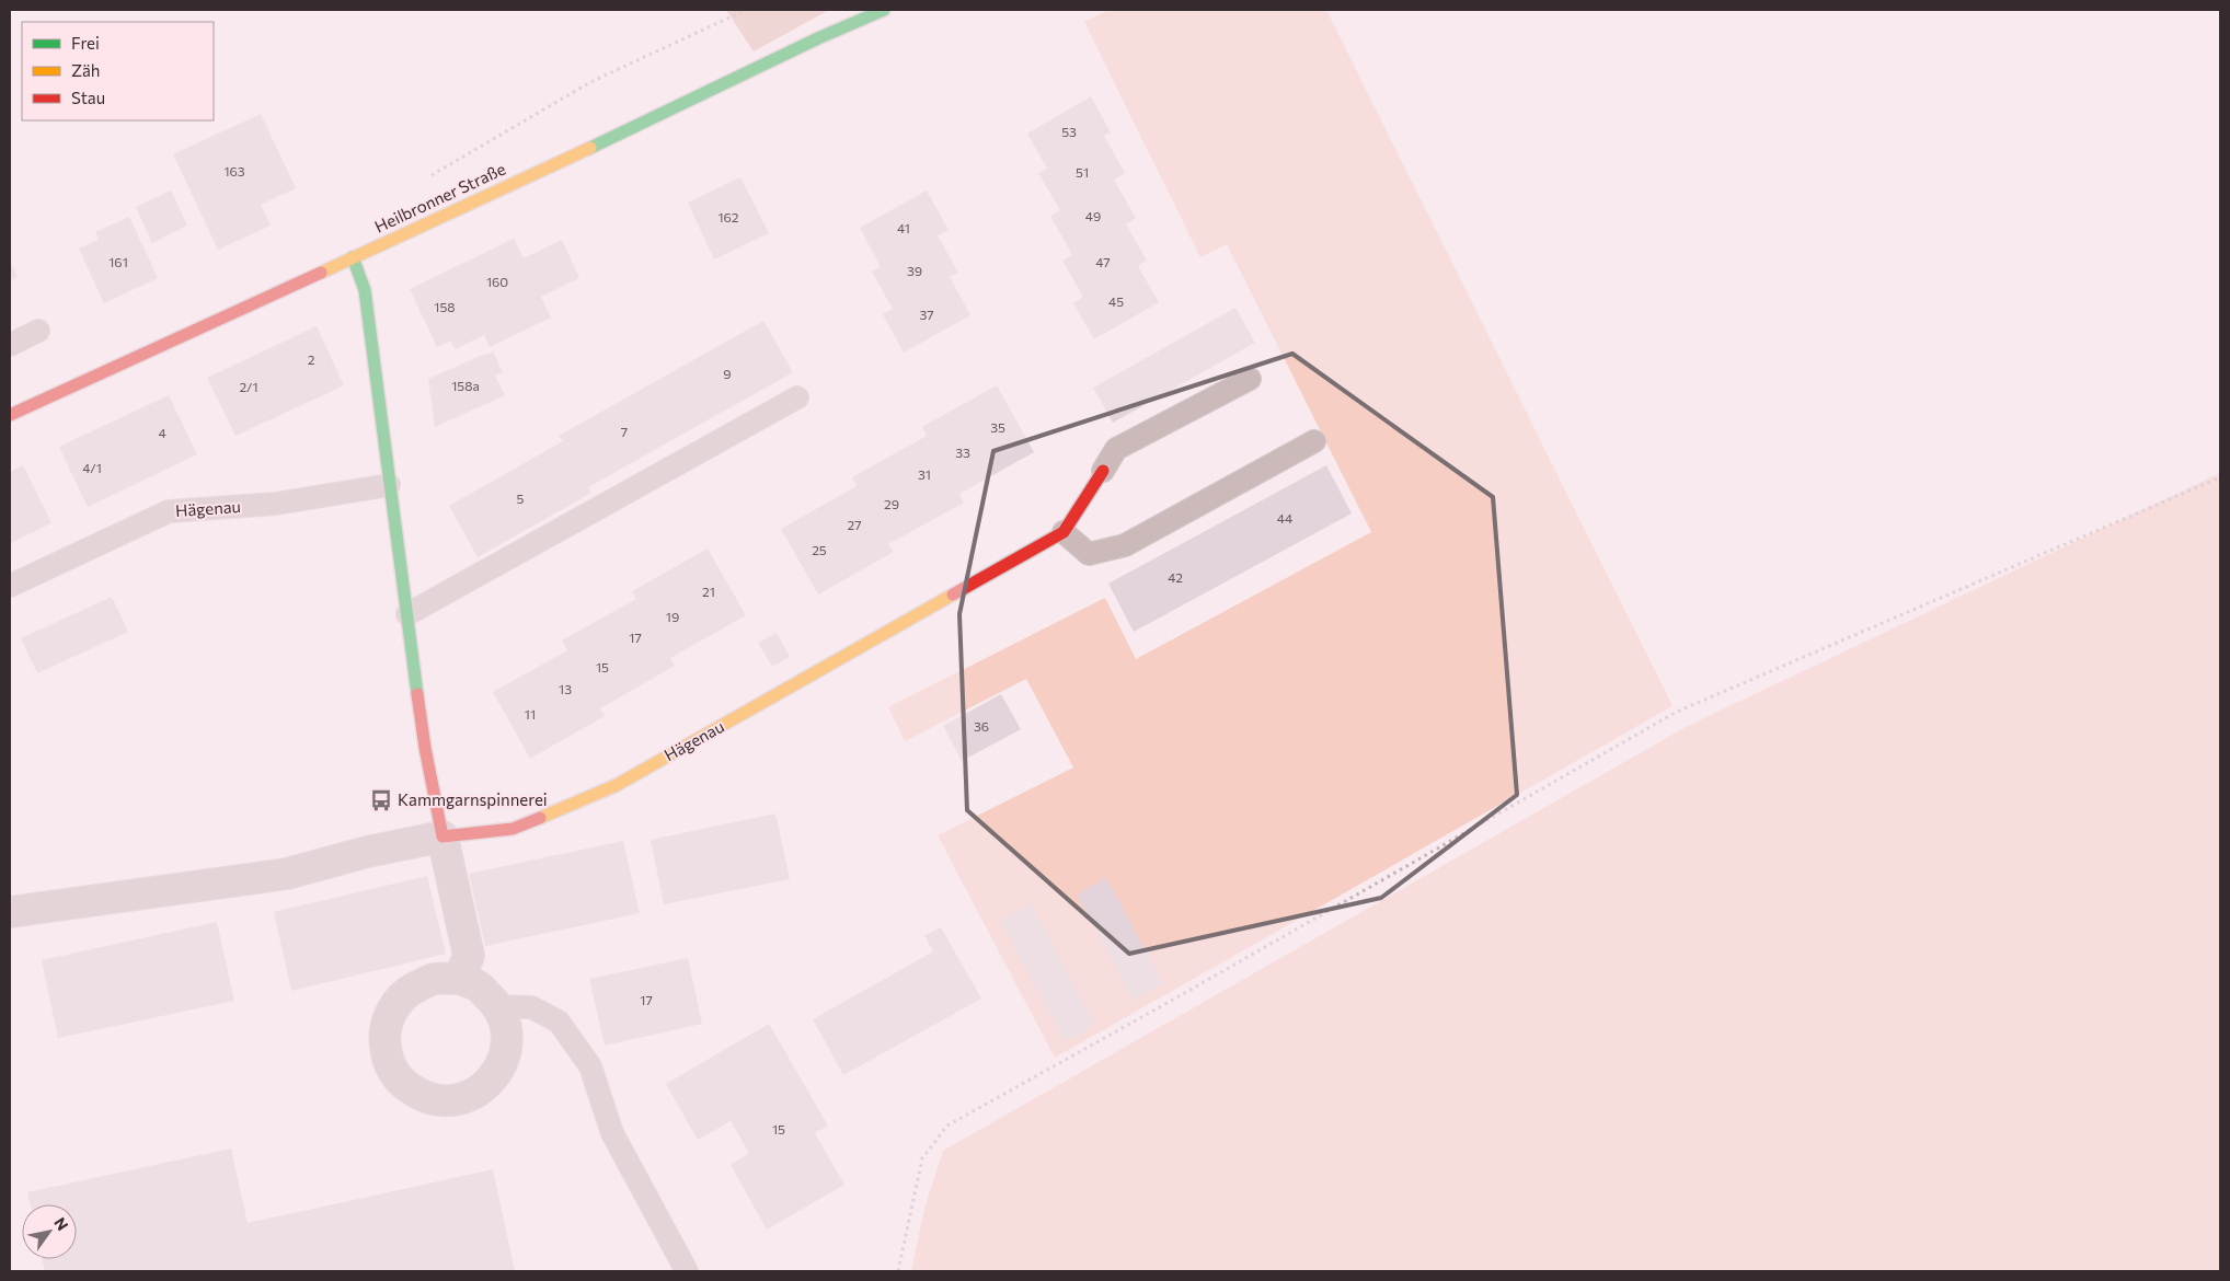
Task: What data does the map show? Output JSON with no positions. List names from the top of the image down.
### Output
{
  "streets": {
    "street": ["Heilbronner Straße", "Hägenau"]
  },
  "places": {
    "bus stop": ["Kammgarnspinnerei"]
  },
  "house_numbers": [
    "53",
    "163",
    "51",
    "49",
    "162",
    "41",
    "161",
    "47",
    "39",
    "160",
    "45",
    "158",
    "37",
    "2",
    "9",
    "158a",
    "2/1",
    "35",
    "7",
    "4",
    "33",
    "4/1",
    "31",
    "5",
    "29",
    "44",
    "27",
    "25",
    "42",
    "21",
    "19",
    "17",
    "15",
    "13",
    "11",
    "36",
    "17",
    "15"
  ],
  "legend": ["Frei", "Zäh", "Stau"],
  "north": "top right"
}
